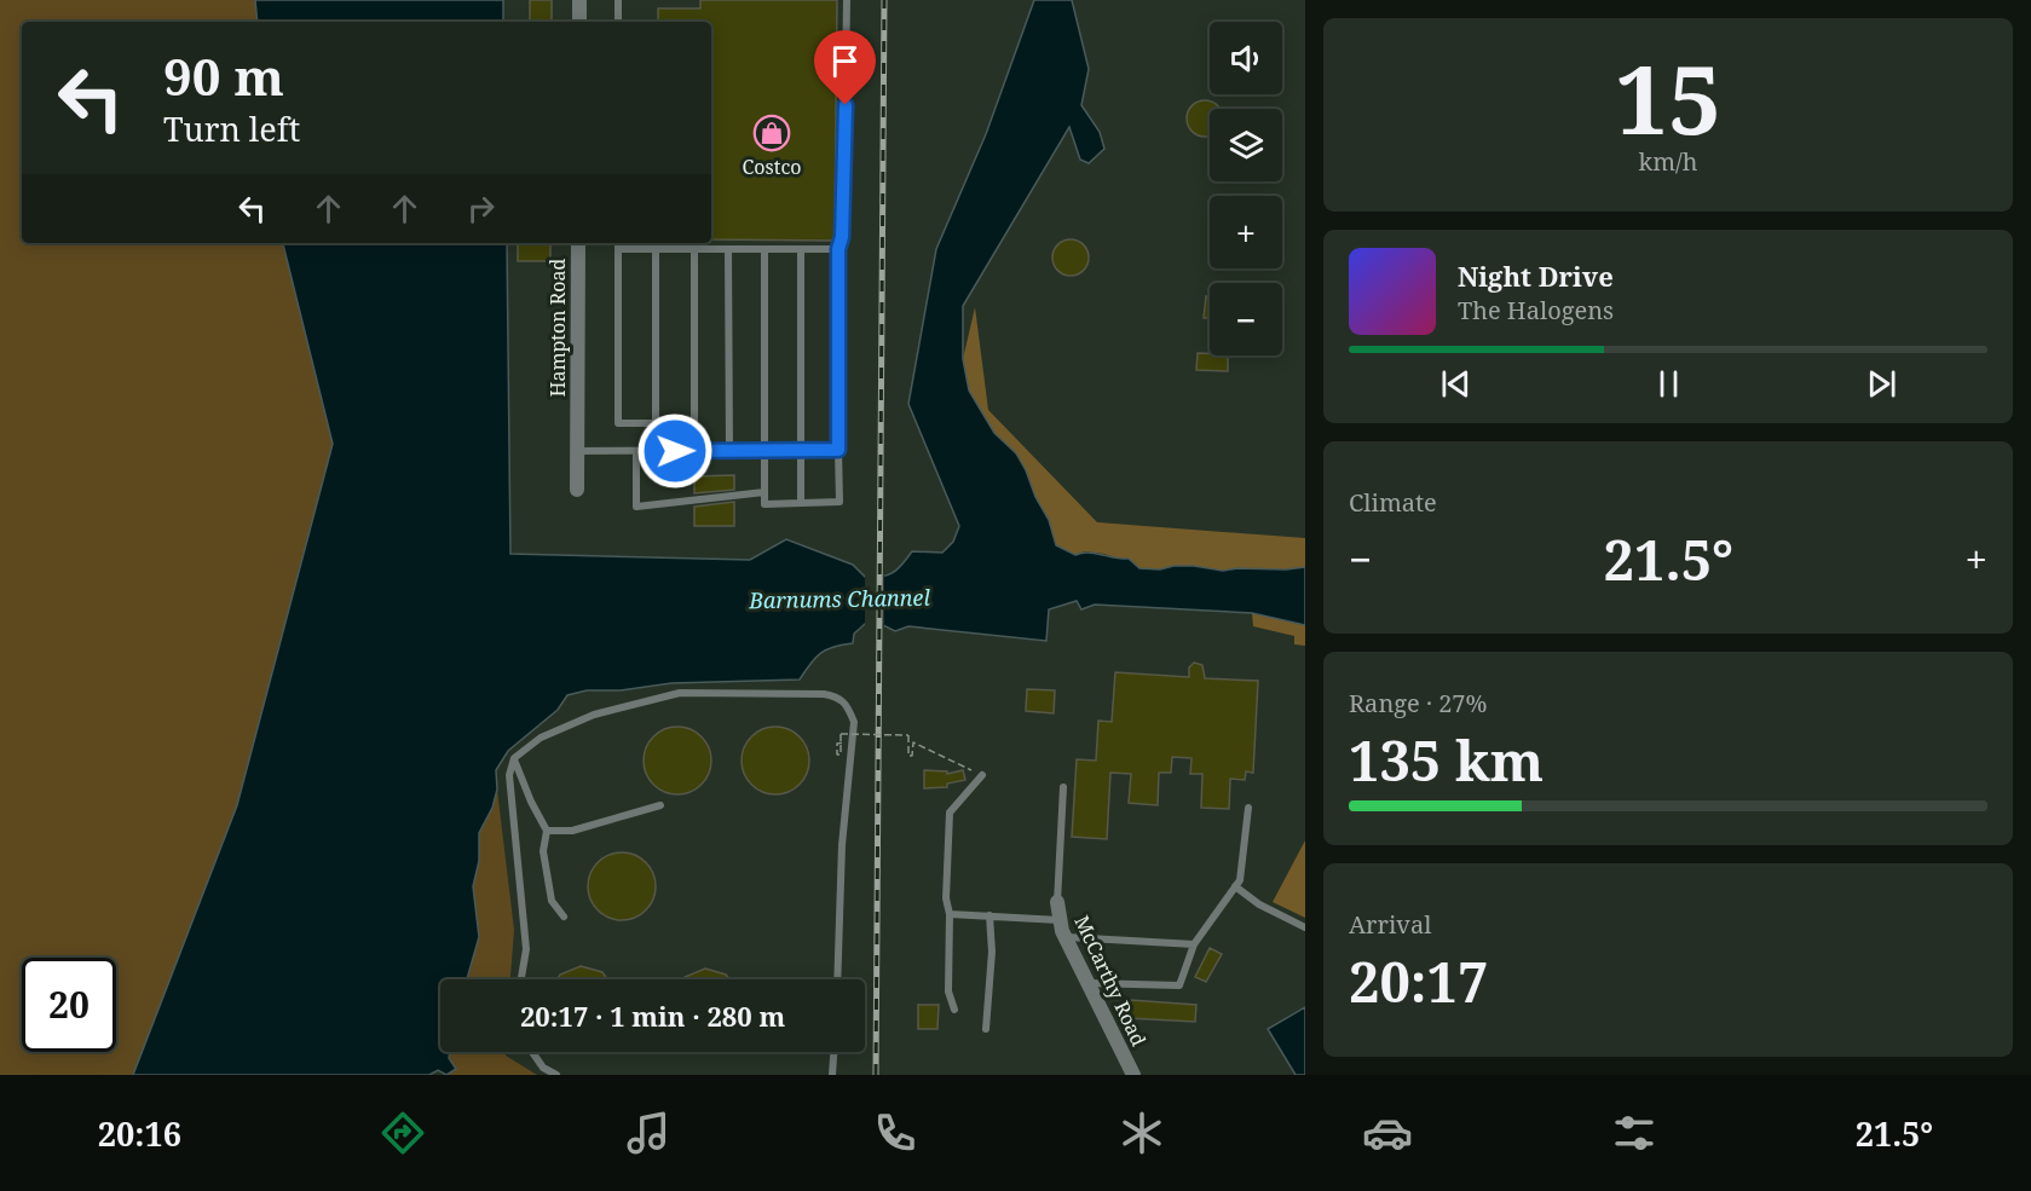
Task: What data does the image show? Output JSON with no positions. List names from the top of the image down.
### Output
{
  "streets": {
    "street": ["Hampton Road", "McCarthy Road"]
  },
  "water": ["Barnums Channel"],
  "places": {
    "shop": ["Costco"]
  },
  "page": {
    "tile": [
      ["15", "km/h"],
      "Climate",
      ["Range · 27%", "135 km"],
      ["Arrival", "20:17"]
    ],
    "map_buttons": ["+", "−"],
    "turn": ["90 m", "Turn left"],
    "song": ["Night Drive", "The Halogens"],
    "heat": ["−", "21.5°", "+"],
    "limit": "20",
    "trip": "20:17 · 1 min · 280 m",
    "tabs": ["20:16", "21.5°"]
  }
}
